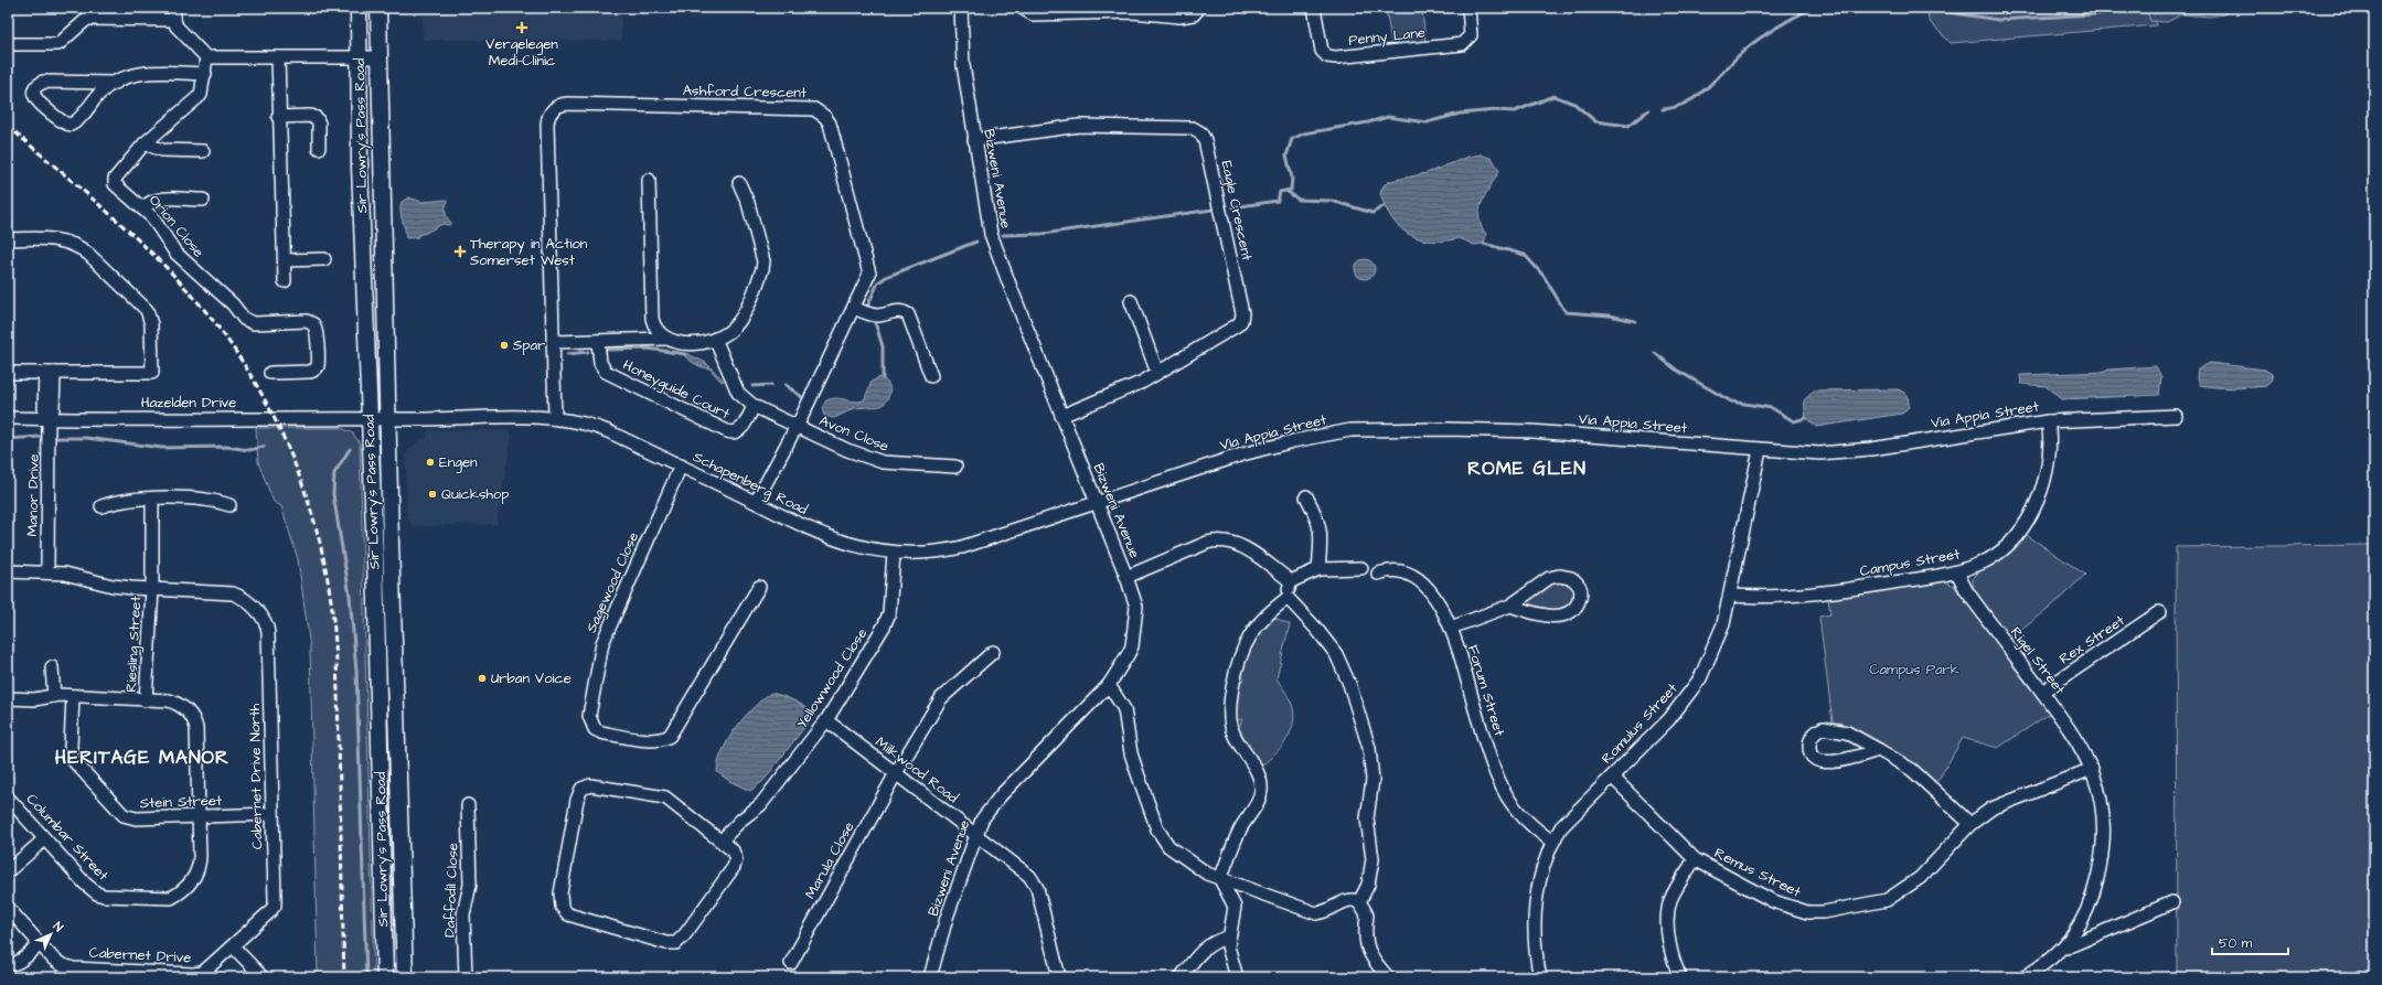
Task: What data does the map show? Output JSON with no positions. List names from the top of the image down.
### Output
{
  "streets": {
    "main road": ["Sir Lowry's Pass Road"],
    "street": [
      "Penny Lane",
      "Ashford Crescent",
      "Bizweni Avenue",
      "Eagle Crescent",
      "Orion Close",
      "Honeyguide Court",
      "Hazelden Drive",
      "Via Appia Street",
      "Avon Close",
      "Schapenberg Road",
      "Manor Drive",
      "Campus Street",
      "Sagewood Close",
      "Rex Street",
      "Riesling Street",
      "Rigel Street",
      "Yellowwood Close",
      "Forum Street",
      "Romulus Street",
      "Milkwood Road",
      "Cabernet Drive North",
      "Stein Street",
      "Columbar Street",
      "Marula Close",
      "Remus Street",
      "Daffodil Close",
      "Cabernet Drive"
    ]
  },
  "crossings": [
    ["Ashford Crescent", "Avon Close"],
    ["Ashford Crescent", "Schapenberg Road"],
    ["Sir Lowry's Pass Road", "Hazelden Drive"],
    ["Sir Lowry's Pass Road", "Schapenberg Road"],
    ["Bizweni Avenue", "Eagle Crescent"],
    ["Bizweni Avenue", "Via Appia Street"],
    ["Bizweni Avenue", "Schapenberg Road"],
    ["Bizweni Avenue", "Milkwood Road"],
    ["Honeyguide Court", "Avon Close"],
    ["Hazelden Drive", "Schapenberg Road"],
    ["Hazelden Drive", "Manor Drive"],
    ["Via Appia Street", "Schapenberg Road"],
    ["Via Appia Street", "Campus Street"],
    ["Via Appia Street", "Romulus Street"],
    ["Schapenberg Road", "Sagewood Close"],
    ["Schapenberg Road", "Yellowwood Close"],
    ["Campus Street", "Rigel Street"],
    ["Campus Street", "Romulus Street"],
    ["Rex Street", "Rigel Street"],
    ["Riesling Street", "Cabernet Drive North"],
    ["Riesling Street", "Columbar Street"],
    ["Rigel Street", "Remus Street"],
    ["Yellowwood Close", "Milkwood Road"],
    ["Forum Street", "Romulus Street"],
    ["Romulus Street", "Remus Street"],
    ["Milkwood Road", "Marula Close"],
    ["Cabernet Drive North", "Stein Street"],
    ["Cabernet Drive North", "Cabernet Drive"],
    ["Stein Street", "Columbar Street"]
  ],
  "districts": ["ROME GLEN", "HERITAGE MANOR"],
  "parks": ["Campus Park"],
  "places": {
    "health": ["Vergelegen Medi-Clinic", "Therapy in Action Somerset West"],
    "other": [
      "Spar",
      "Engen",
      "Quickshop",
      "Urban Voice"
    ]
  },
  "scale_bar": "50 m",
  "north": "top right"
}
